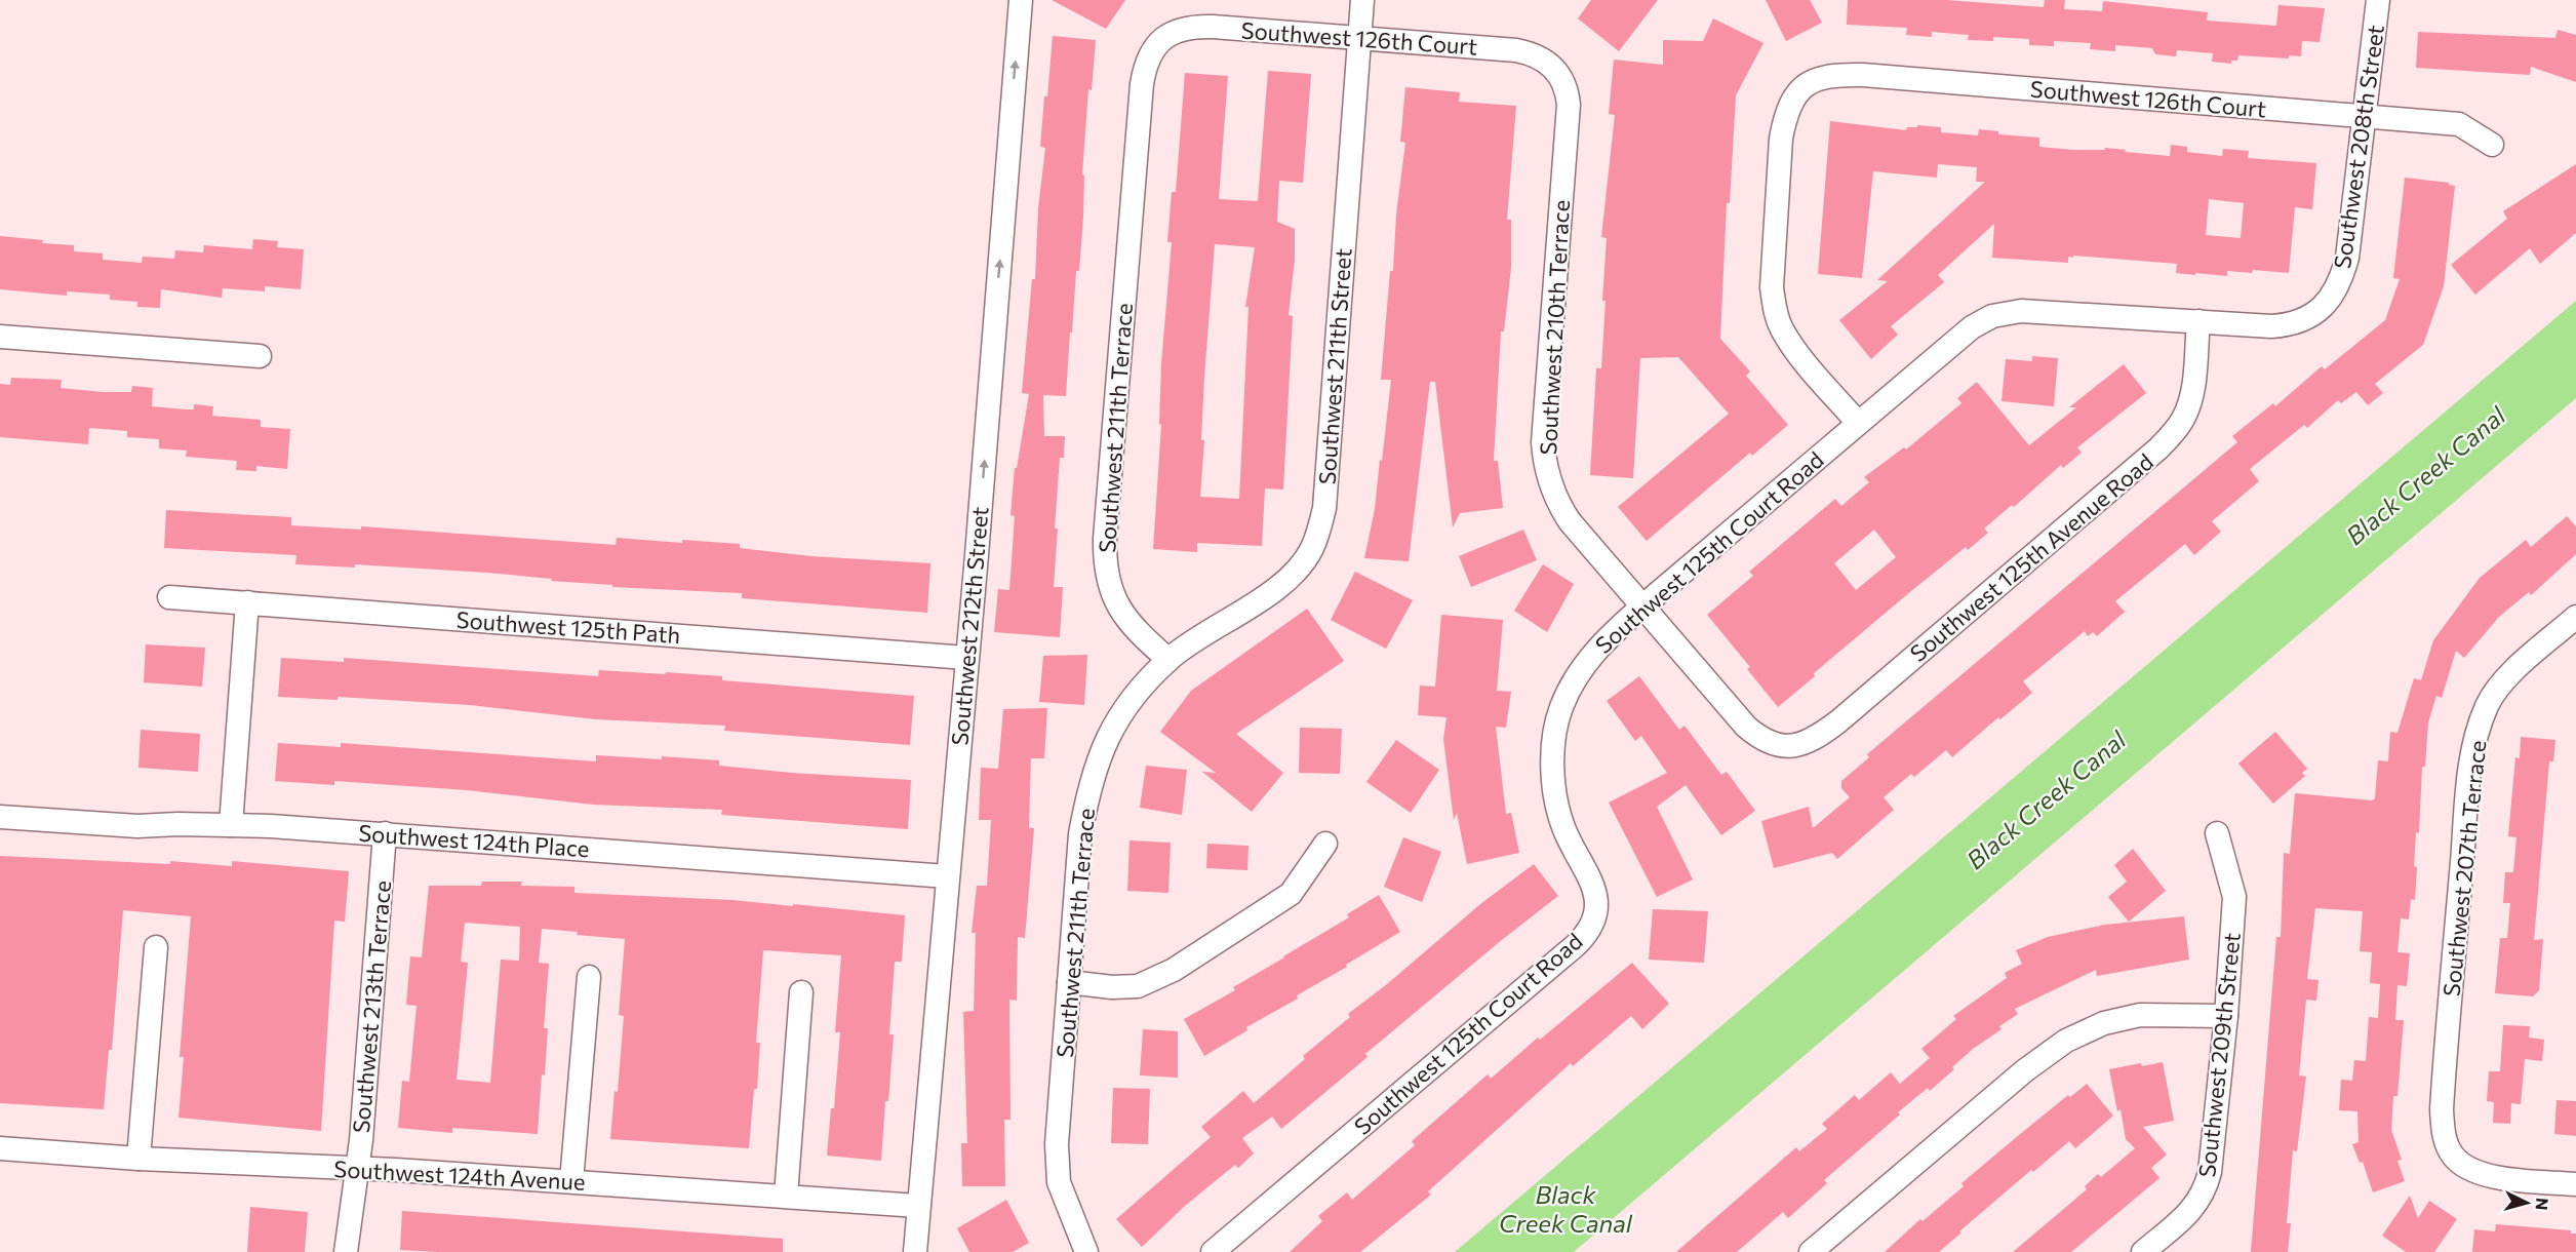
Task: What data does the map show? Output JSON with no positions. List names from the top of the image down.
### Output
{
  "streets": {
    "street": [
      "Southwest 126th Court",
      "Southwest 208th Street",
      "Southwest 210th Terrace",
      "Southwest 211th Street",
      "Southwest 211th Terrace",
      "Southwest 125th Court Road",
      "Southwest 125th Avenue Road",
      "Southwest 212th Street",
      "Southwest 125th Path",
      "Southwest 124th Place",
      "Southwest 207th Terrace",
      "Southwest 213th Terrace",
      "Southwest 209th Street",
      "Southwest 124th Avenue"
    ]
  },
  "crossings": [
    ["Southwest 126th Court", "Southwest 208th Street"],
    ["Southwest 126th Court", "Southwest 210th Terrace"],
    ["Southwest 126th Court", "Southwest 211th Street"],
    ["Southwest 126th Court", "Southwest 211th Terrace"],
    ["Southwest 126th Court", "Southwest 125th Court Road"],
    ["Southwest 208th Street", "Southwest 125th Court Road"],
    ["Southwest 208th Street", "Southwest 125th Avenue Road"],
    ["Southwest 210th Terrace", "Southwest 125th Court Road"],
    ["Southwest 210th Terrace", "Southwest 125th Avenue Road"],
    ["Southwest 211th Street", "Southwest 211th Terrace"],
    ["Southwest 125th Court Road", "Southwest 125th Avenue Road"],
    ["Southwest 212th Street", "Southwest 125th Path"],
    ["Southwest 212th Street", "Southwest 124th Place"],
    ["Southwest 212th Street", "Southwest 124th Avenue"],
    ["Southwest 124th Place", "Southwest 213th Terrace"],
    ["Southwest 213th Terrace", "Southwest 124th Avenue"]
  ],
  "one_way": ["Southwest 212th Street"],
  "water": ["Black Creek Canal"],
  "north": "right"
}
